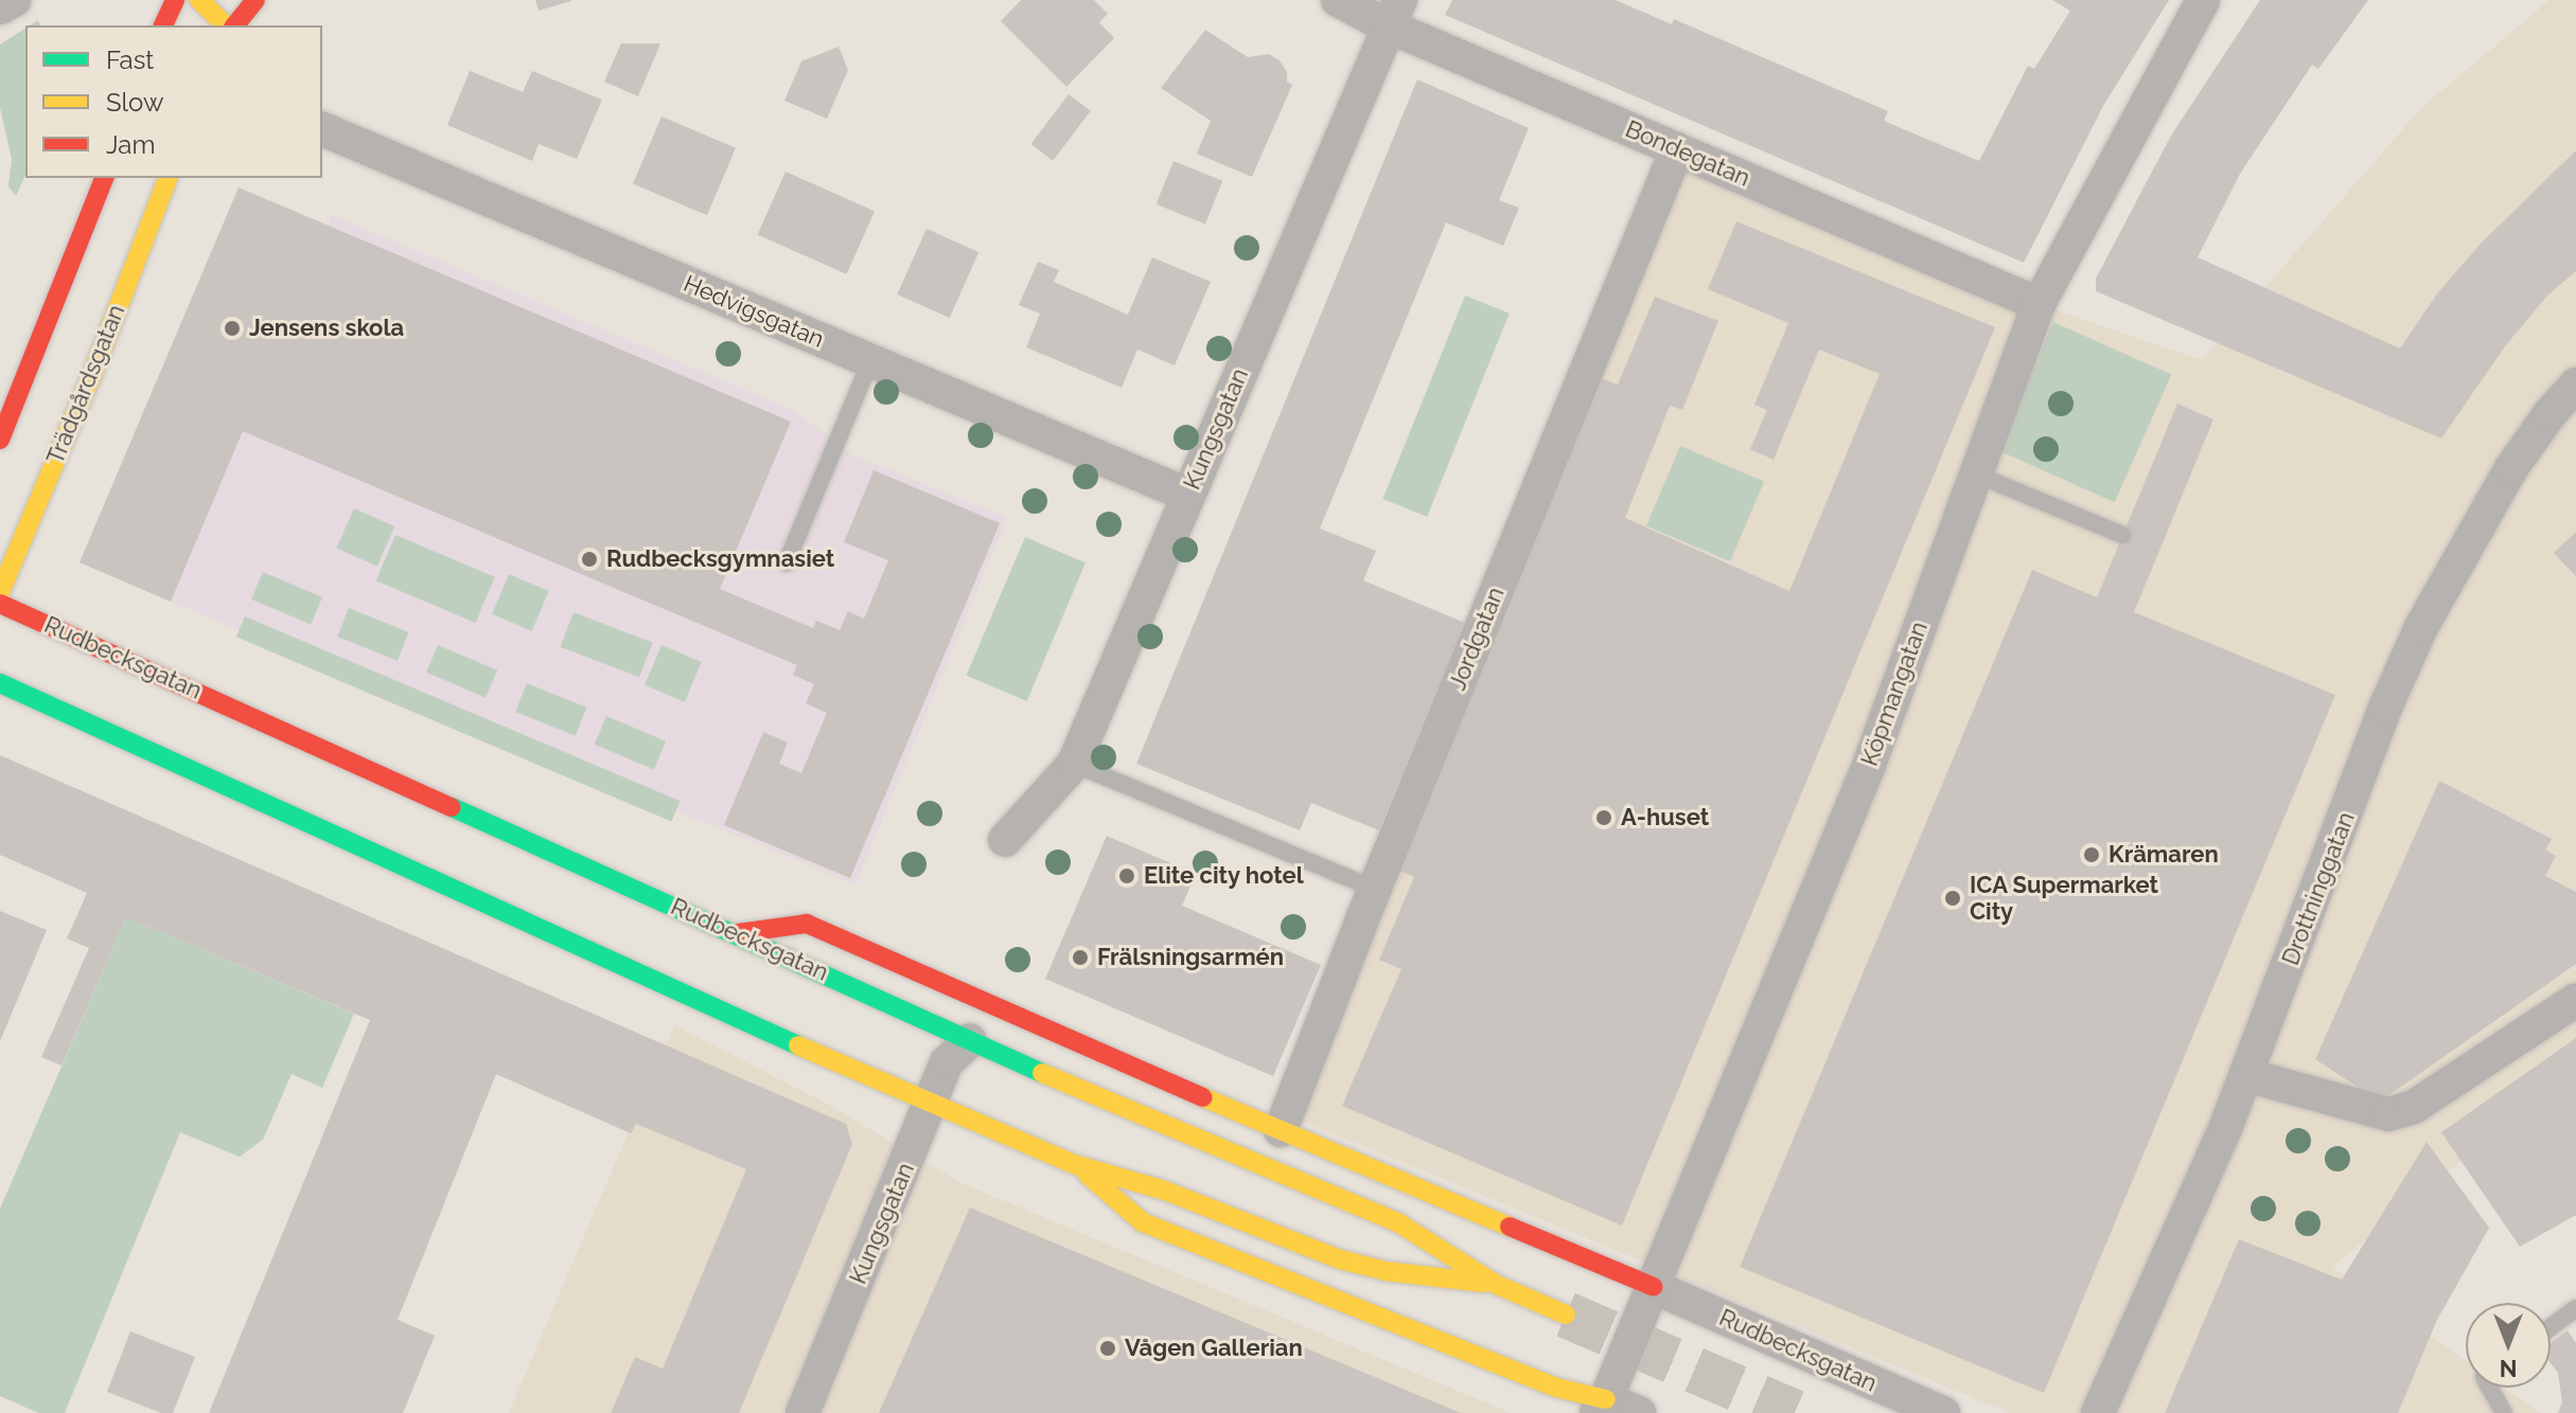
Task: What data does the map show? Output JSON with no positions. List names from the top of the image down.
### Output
{
  "streets": {
    "main road": ["Trädgårdsgatan", "Rudbecksgatan"],
    "street": [
      "Bondegatan",
      "Hedvigsgatan",
      "Kungsgatan",
      "Jordgatan",
      "Köpmangatan",
      "Drottninggatan"
    ]
  },
  "crossings": [
    ["Bondegatan", "Kungsgatan"],
    ["Bondegatan", "Jordgatan"],
    ["Bondegatan", "Köpmangatan"],
    ["Hedvigsgatan", "Kungsgatan"],
    ["Kungsgatan", "Rudbecksgatan"],
    ["Rudbecksgatan", "Köpmangatan"]
  ],
  "places": [
    "Jensens skola",
    "Rudbecksgymnasiet",
    "A-huset",
    "Krämaren",
    "Elite city hotel",
    "ICA Supermarket City",
    "Frälsningsarmén",
    "Vågen Gallerian"
  ],
  "legend": ["Fast", "Slow", "Jam"],
  "north": "bottom"
}
